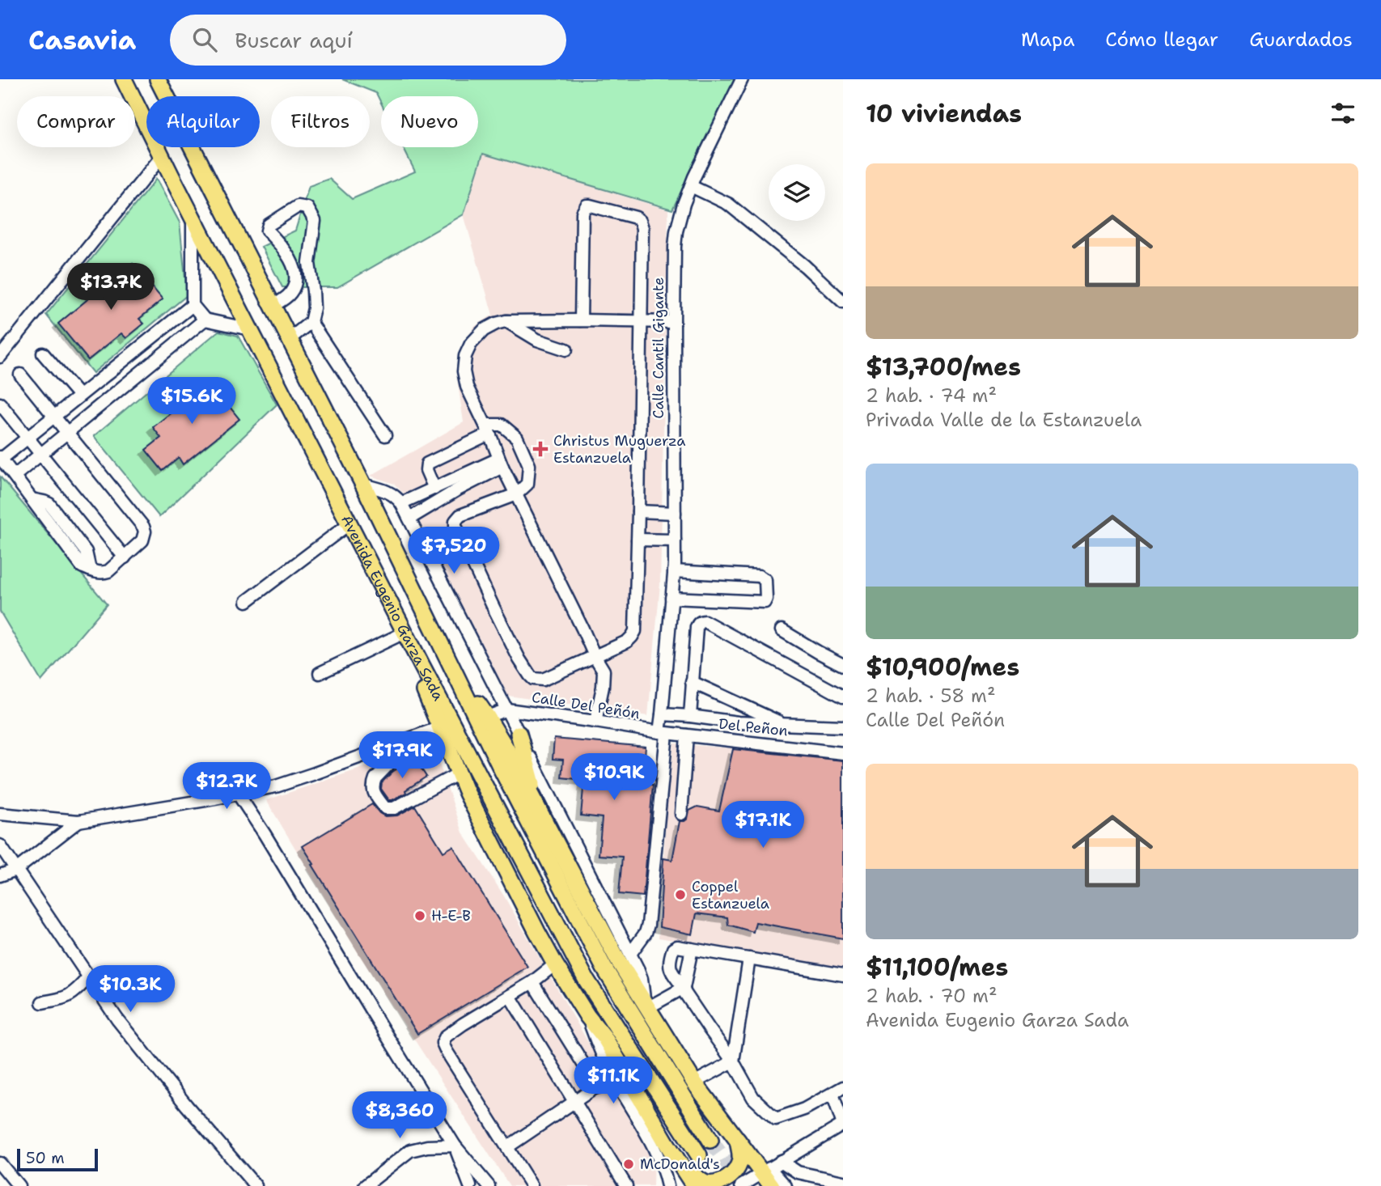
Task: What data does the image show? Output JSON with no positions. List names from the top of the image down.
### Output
{
  "streets": {
    "highway": ["Avenida Eugenio Garza Sada"],
    "street": ["Calle Cantil Gigante", "Calle Del Peñón", "Del Peñon"]
  },
  "crossings": [
    ["Calle Cantil Gigante", "Calle Del Peñón"],
    ["Calle Cantil Gigante", "Del Peñon"],
    ["Calle Del Peñón", "Del Peñon"]
  ],
  "places": {
    "health": ["Christus Muguerza Estanzuela"],
    "other": ["Coppel Estanzuela", "H-E-B", "McDonald's"]
  },
  "scale_bar": "50 m",
  "page": {
    "header": "Casavia",
    "search": "Buscar aquí",
    "nav": ["Mapa", "Cómo llegar", "Guardados"],
    "heading": "10 viviendas",
    "chip": [
      "Comprar",
      "Alquilar",
      "Filtros",
      "Nuevo"
    ],
    "list": [
      {
        "name": "$13,700/mes",
        "note": "2 hab. · 74 m² · Privada Valle de la Estanzuela"
      },
      {
        "name": "$10,900/mes",
        "note": "2 hab. · 58 m² · Calle Del Peñón"
      },
      {
        "name": "$11,100/mes",
        "note": "2 hab. · 70 m² · Avenida Eugenio Garza Sada"
      }
    ],
    "price": [
      "$13.7K",
      "$15.6K",
      "$7,520",
      "$17.9K",
      "$10.9K",
      "$12.7K",
      "$17.1K",
      "$10.3K",
      "$11.1K",
      "$8,360"
    ],
    "scale": "50 m"
  }
}
